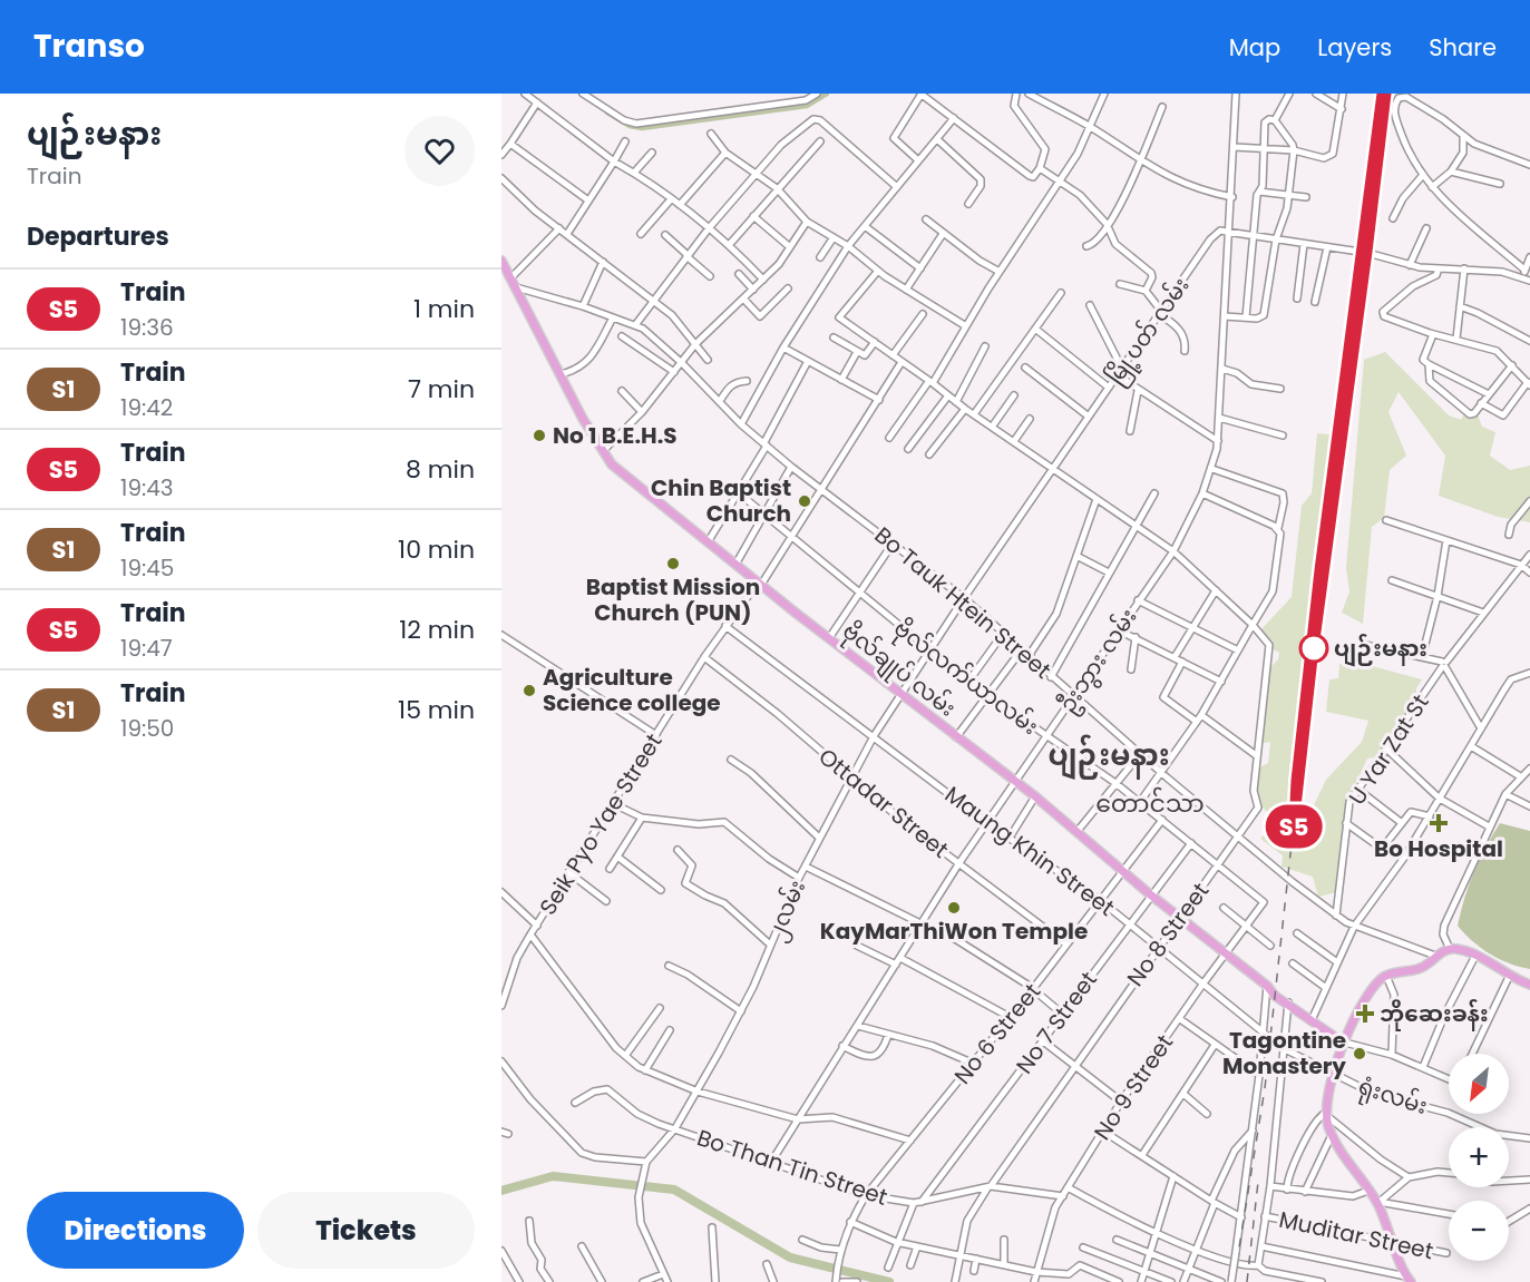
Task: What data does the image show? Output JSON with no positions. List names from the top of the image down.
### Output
{
  "streets": {
    "main road": ["ဗိုလ်ချုပ် လမ်း"],
    "street": [
      "မြို့ပတ် လမ်း",
      "Bo Tauk Htein Street",
      "ဦးဘွား လမ်း",
      "ဗိုလ်လက်ယာလမ်း",
      "U Yar Zat St",
      "Ottadar Street",
      "Seik Pyo Yae Street",
      "Maung Khin Street",
      "၂လမ်း",
      "No 8 Street",
      "No 7 Street",
      "No 6 Street",
      "No 9 Street",
      "ရုံးလမ်း",
      "Bo Than Tin Street",
      "Muditar Street"
    ]
  },
  "crossings": [
    ["မြို့ပတ် လမ်း", "Bo Tauk Htein Street"],
    ["မြို့ပတ် လမ်း", "ဦးဘွား လမ်း"],
    ["မြို့ပတ် လမ်း", "ဗိုလ်ချုပ် လမ်း"],
    ["မြို့ပတ် လမ်း", "ဗိုလ်လက်ယာလမ်း"],
    ["မြို့ပတ် လမ်း", "၂လမ်း"],
    ["Bo Tauk Htein Street", "ဦးဘွား လမ်း"],
    ["Bo Tauk Htein Street", "ဗိုလ်ချုပ် လမ်း"],
    ["Bo Tauk Htein Street", "U Yar Zat St"],
    ["Bo Tauk Htein Street", "Seik Pyo Yae Street"],
    ["Bo Tauk Htein Street", "No 8 Street"],
    ["ဦးဘွား လမ်း", "ဗိုလ်ချုပ် လမ်း"],
    ["ဦးဘွား လမ်း", "ဗိုလ်လက်ယာလမ်း"],
    ["ဦးဘွား လမ်း", "Ottadar Street"],
    ["ဦးဘွား လမ်း", "Maung Khin Street"],
    ["ဦးဘွား လမ်း", "Bo Than Tin Street"],
    ["ဗိုလ်ချုပ် လမ်း", "Seik Pyo Yae Street"],
    ["ဗိုလ်ချုပ် လမ်း", "၂လမ်း"],
    ["ဗိုလ်ချုပ် လမ်း", "No 8 Street"],
    ["ဗိုလ်ချုပ် လမ်း", "No 7 Street"],
    ["ဗိုလ်ချုပ် လမ်း", "No 6 Street"],
    ["ဗိုလ်ချုပ် လမ်း", "No 9 Street"],
    ["ဗိုလ်လက်ယာလမ်း", "Seik Pyo Yae Street"],
    ["ဗိုလ်လက်ယာလမ်း", "No 8 Street"],
    ["ဗိုလ်လက်ယာလမ်း", "No 7 Street"],
    ["ဗိုလ်လက်ယာလမ်း", "No 6 Street"],
    ["ဗိုလ်လက်ယာလမ်း", "No 9 Street"],
    ["Ottadar Street", "Seik Pyo Yae Street"],
    ["Ottadar Street", "၂လမ်း"],
    ["Ottadar Street", "No 6 Street"],
    ["Seik Pyo Yae Street", "Maung Khin Street"],
    ["Maung Khin Street", "၂လမ်း"],
    ["Maung Khin Street", "No 8 Street"],
    ["Maung Khin Street", "No 7 Street"],
    ["Maung Khin Street", "No 6 Street"],
    ["Maung Khin Street", "No 9 Street"],
    ["Maung Khin Street", "ရုံးလမ်း"],
    ["၂လမ်း", "Bo Than Tin Street"],
    ["No 8 Street", "Bo Than Tin Street"],
    ["No 7 Street", "Bo Than Tin Street"],
    ["No 6 Street", "Bo Than Tin Street"],
    ["No 9 Street", "Bo Than Tin Street"]
  ],
  "districts": ["ပျဉ်းမနား", "တောင်သာ"],
  "places": {
    "other": [
      "No 1 B.E.H.S",
      "Chin Baptist Church",
      "Baptist Mission Church (PUN)",
      "ပျဉ်းမနား",
      "Agriculture Science college",
      "KayMarThiWon Temple",
      "Tagontine Monastery"
    ],
    "health": ["Bo Hospital", "ဘိုဆေးခန်း"]
  },
  "north": "bottom left",
  "page": {
    "header": "Transo",
    "nav": ["Map", "Layers", "Share"],
    "heading": [
      ["ပျဉ်းမနား", "Train"],
      "Departures"
    ],
    "on_map": "S5",
    "list": [
      {
        "mark": "S5",
        "name": "Train",
        "note": "19:36",
        "value": "1 min"
      },
      {
        "mark": "S1",
        "name": "Train",
        "note": "19:42",
        "value": "7 min"
      },
      {
        "mark": "S5",
        "name": "Train",
        "note": "19:43",
        "value": "8 min"
      },
      {
        "mark": "S1",
        "name": "Train",
        "note": "19:45",
        "value": "10 min"
      },
      {
        "mark": "S5",
        "name": "Train",
        "note": "19:47",
        "value": "12 min"
      },
      {
        "mark": "S1",
        "name": "Train",
        "note": "19:50",
        "value": "15 min"
      }
    ],
    "map_buttons": ["+", "−"],
    "buttons": ["Directions", "Tickets"]
  }
}
